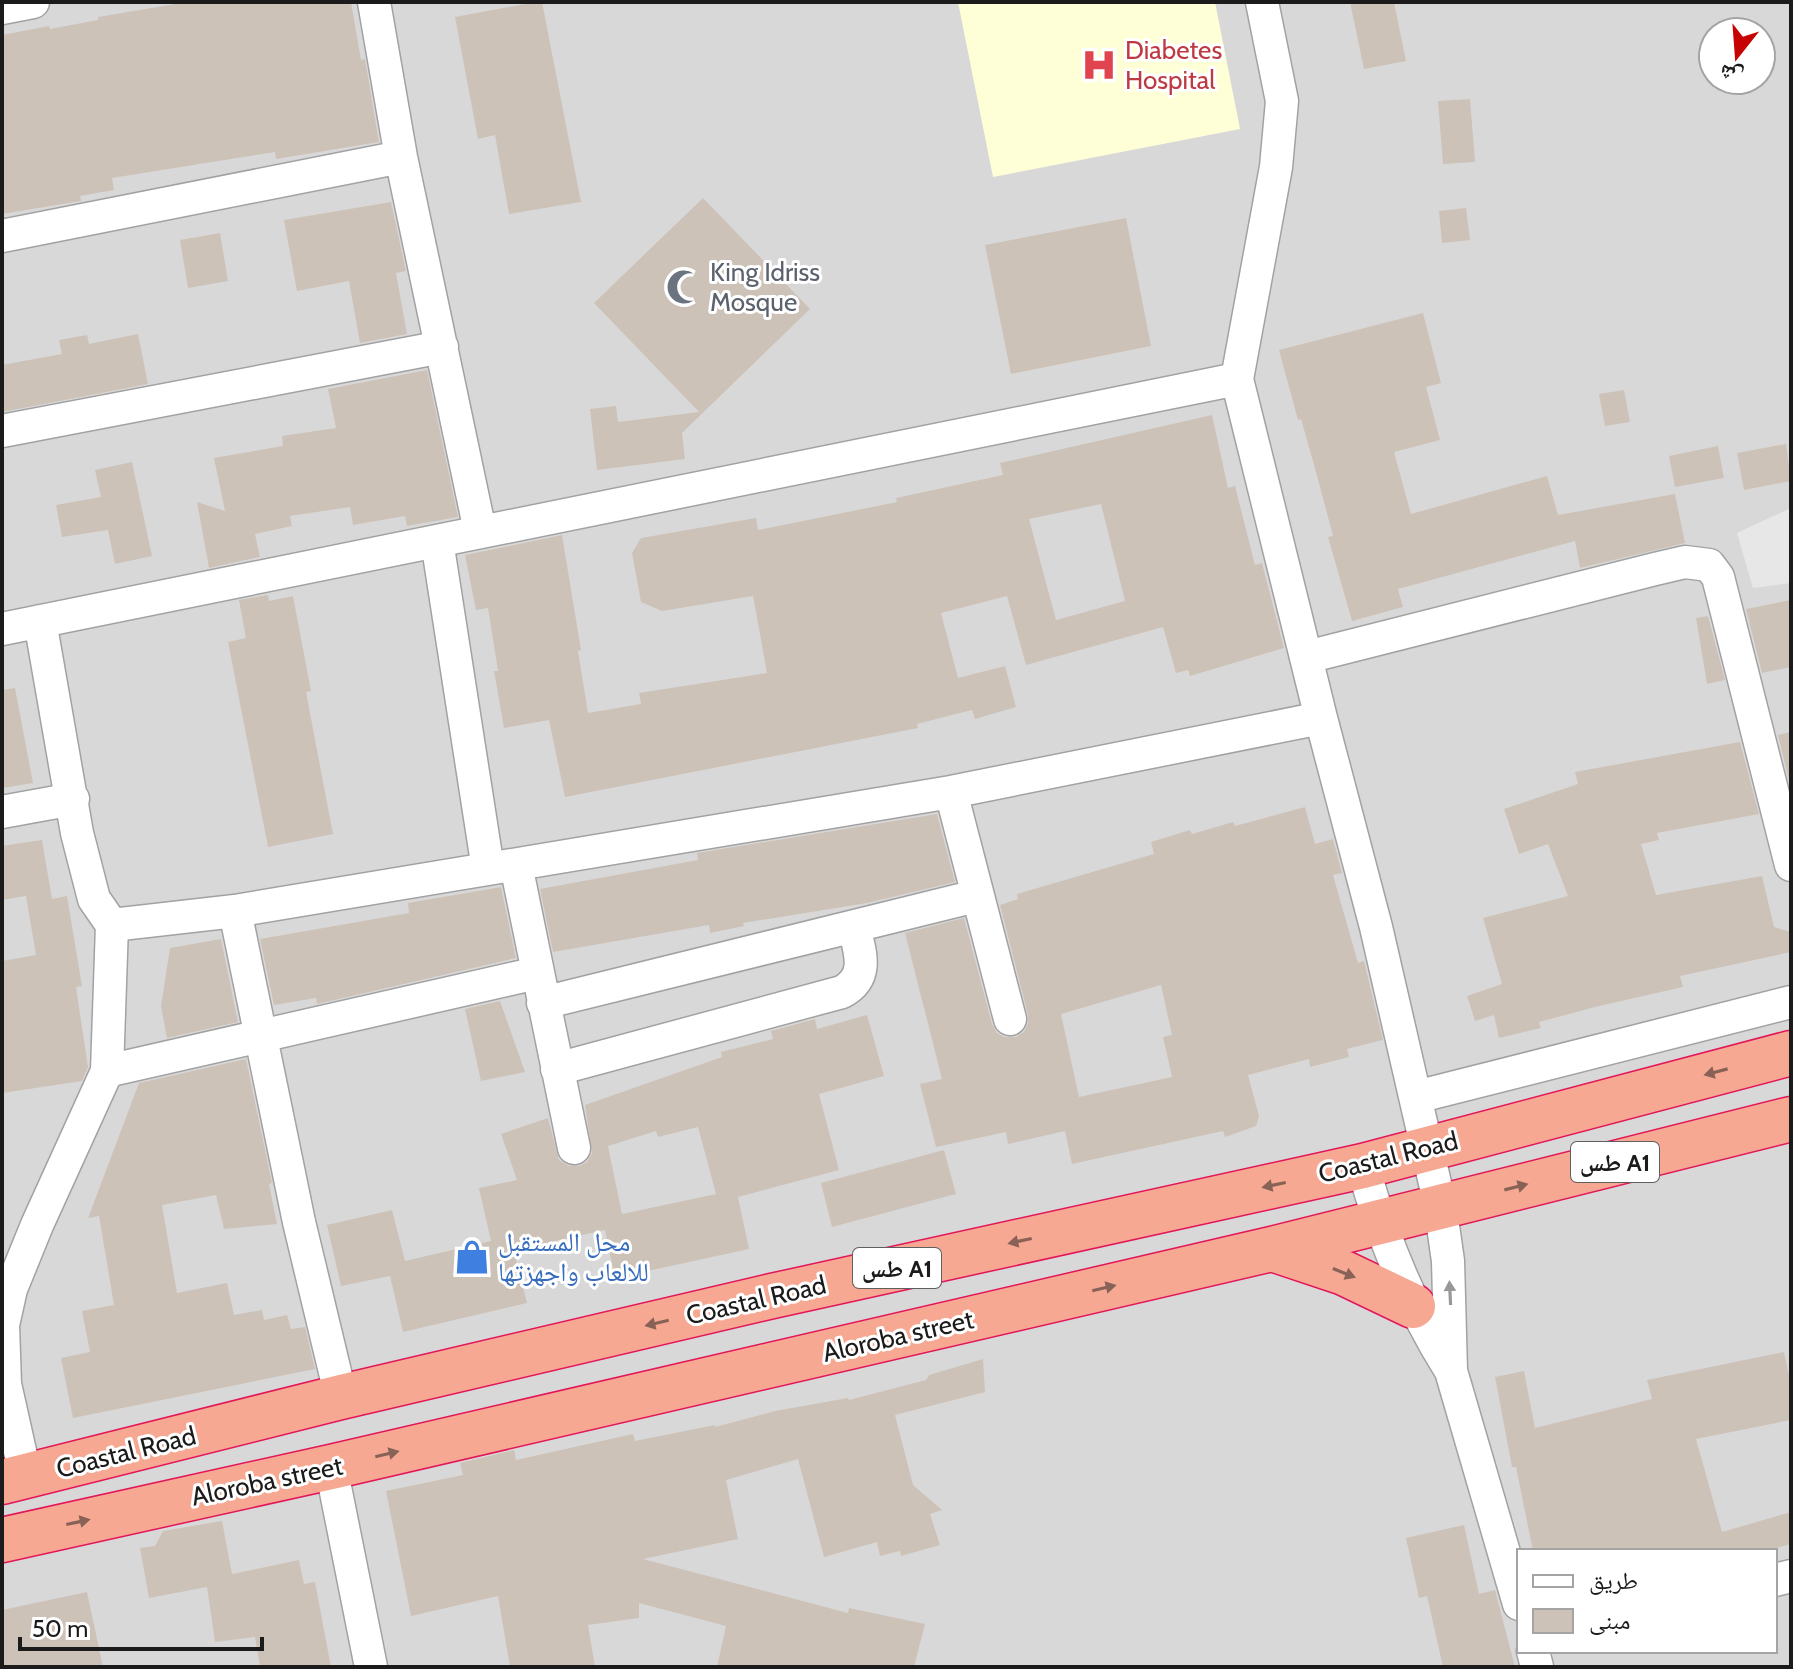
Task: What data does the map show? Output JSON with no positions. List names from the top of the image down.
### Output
{
  "streets": {
    "highway": ["Coastal Road", "طس A1", "Aloroba street"]
  },
  "one_way": ["Coastal Road", "Aloroba street"],
  "places": {
    "hospital": ["Diabetes Hospital"],
    "mosque": ["King Idriss Mosque"],
    "shop": ["محل المستقبل للالعاب واجهزتها"]
  },
  "legend": ["طريق", "مبنى"],
  "scale_bar": "50 m",
  "north": "bottom"
}
